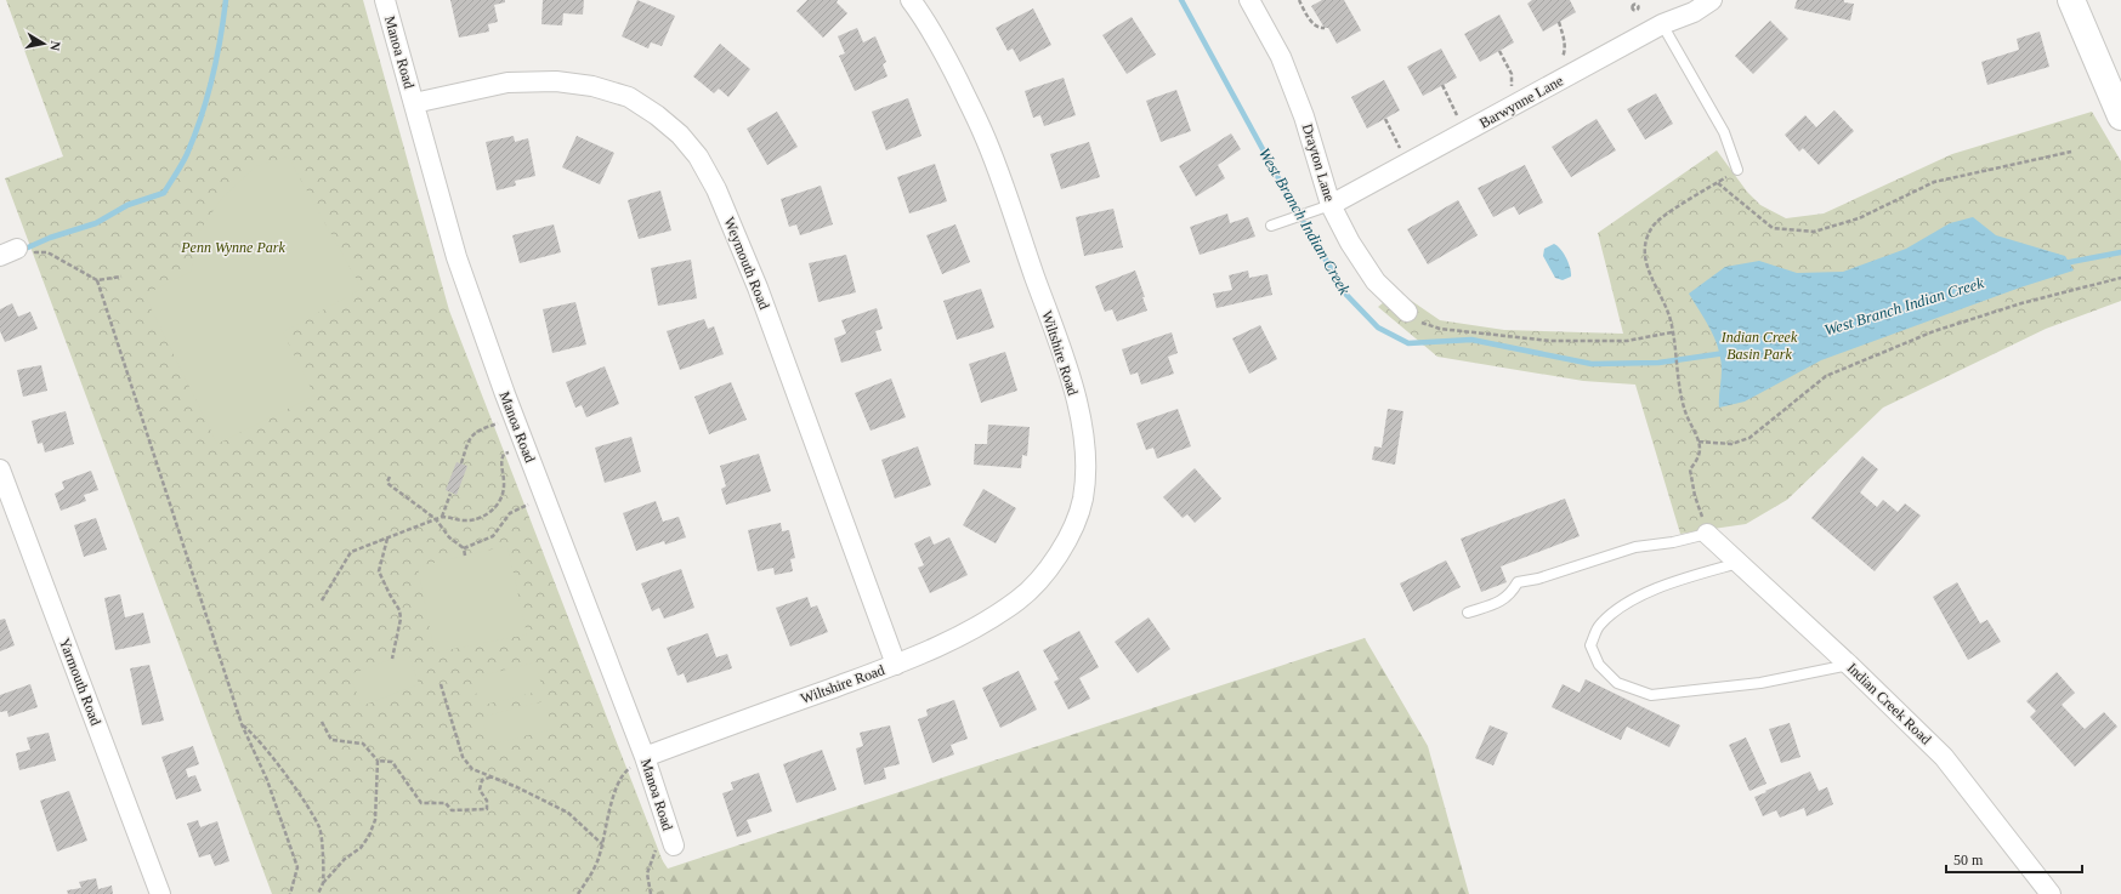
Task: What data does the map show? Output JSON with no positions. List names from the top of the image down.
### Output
{
  "streets": {
    "street": [
      "Manoa Road",
      "Barwynne Lane",
      "Drayton Lane",
      "Weymouth Road",
      "Wiltshire Road",
      "Yarmouth Road",
      "Indian Creek Road"
    ]
  },
  "crossings": [
    ["Manoa Road", "Weymouth Road"],
    ["Manoa Road", "Wiltshire Road"],
    ["Barwynne Lane", "Drayton Lane"],
    ["Weymouth Road", "Wiltshire Road"]
  ],
  "water": ["West Branch Indian Creek"],
  "parks": ["Penn Wynne Park", "Indian Creek Basin Park"],
  "scale_bar": "50 m",
  "north": "right"
}
